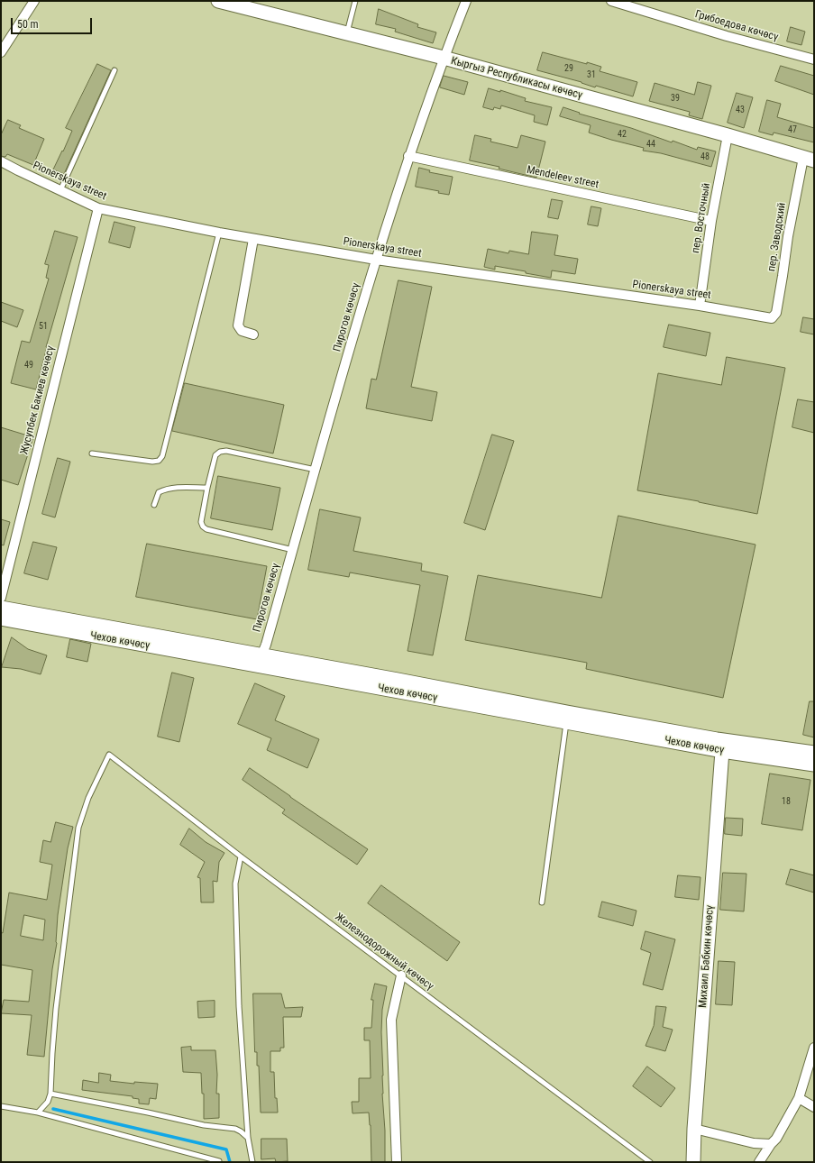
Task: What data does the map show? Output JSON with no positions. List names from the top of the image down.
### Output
{
  "streets": {
    "main road": ["Кыргыз Республикасы көчөсү", "Чехов көчөсү", "Михаил Бабкин көчөсү"],
    "street": [
      "Грибоедова көчөсү",
      "Mendeleev street",
      "Pionerskaya street",
      "пер. Восточный",
      "пер. Заводский",
      "Пирогов көчөсү",
      "Жусупбек Бакиев көчөсү"
    ],
    "lane": ["Железнодорожный көчөсү"]
  },
  "crossings": [
    ["Кыргыз Республикасы көчөсү", "пер. Восточный"],
    ["Кыргыз Республикасы көчөсү", "пер. Заводский"],
    ["Кыргыз Республикасы көчөсү", "Пирогов көчөсү"],
    ["Mendeleev street", "пер. Восточный"],
    ["Mendeleev street", "Пирогов көчөсү"],
    ["Pionerskaya street", "пер. Восточный"],
    ["Pionerskaya street", "пер. Заводский"],
    ["Pionerskaya street", "Пирогов көчөсү"],
    ["Pionerskaya street", "Жусупбек Бакиев көчөсү"],
    ["Пирогов көчөсү", "Чехов көчөсү"],
    ["Чехов көчөсү", "Михаил Бабкин көчөсү"]
  ],
  "house_numbers": [
    "29",
    "31",
    "39",
    "43",
    "47",
    "42",
    "44",
    "48",
    "51",
    "49",
    "18"
  ],
  "scale_bar": "50 m"
}
